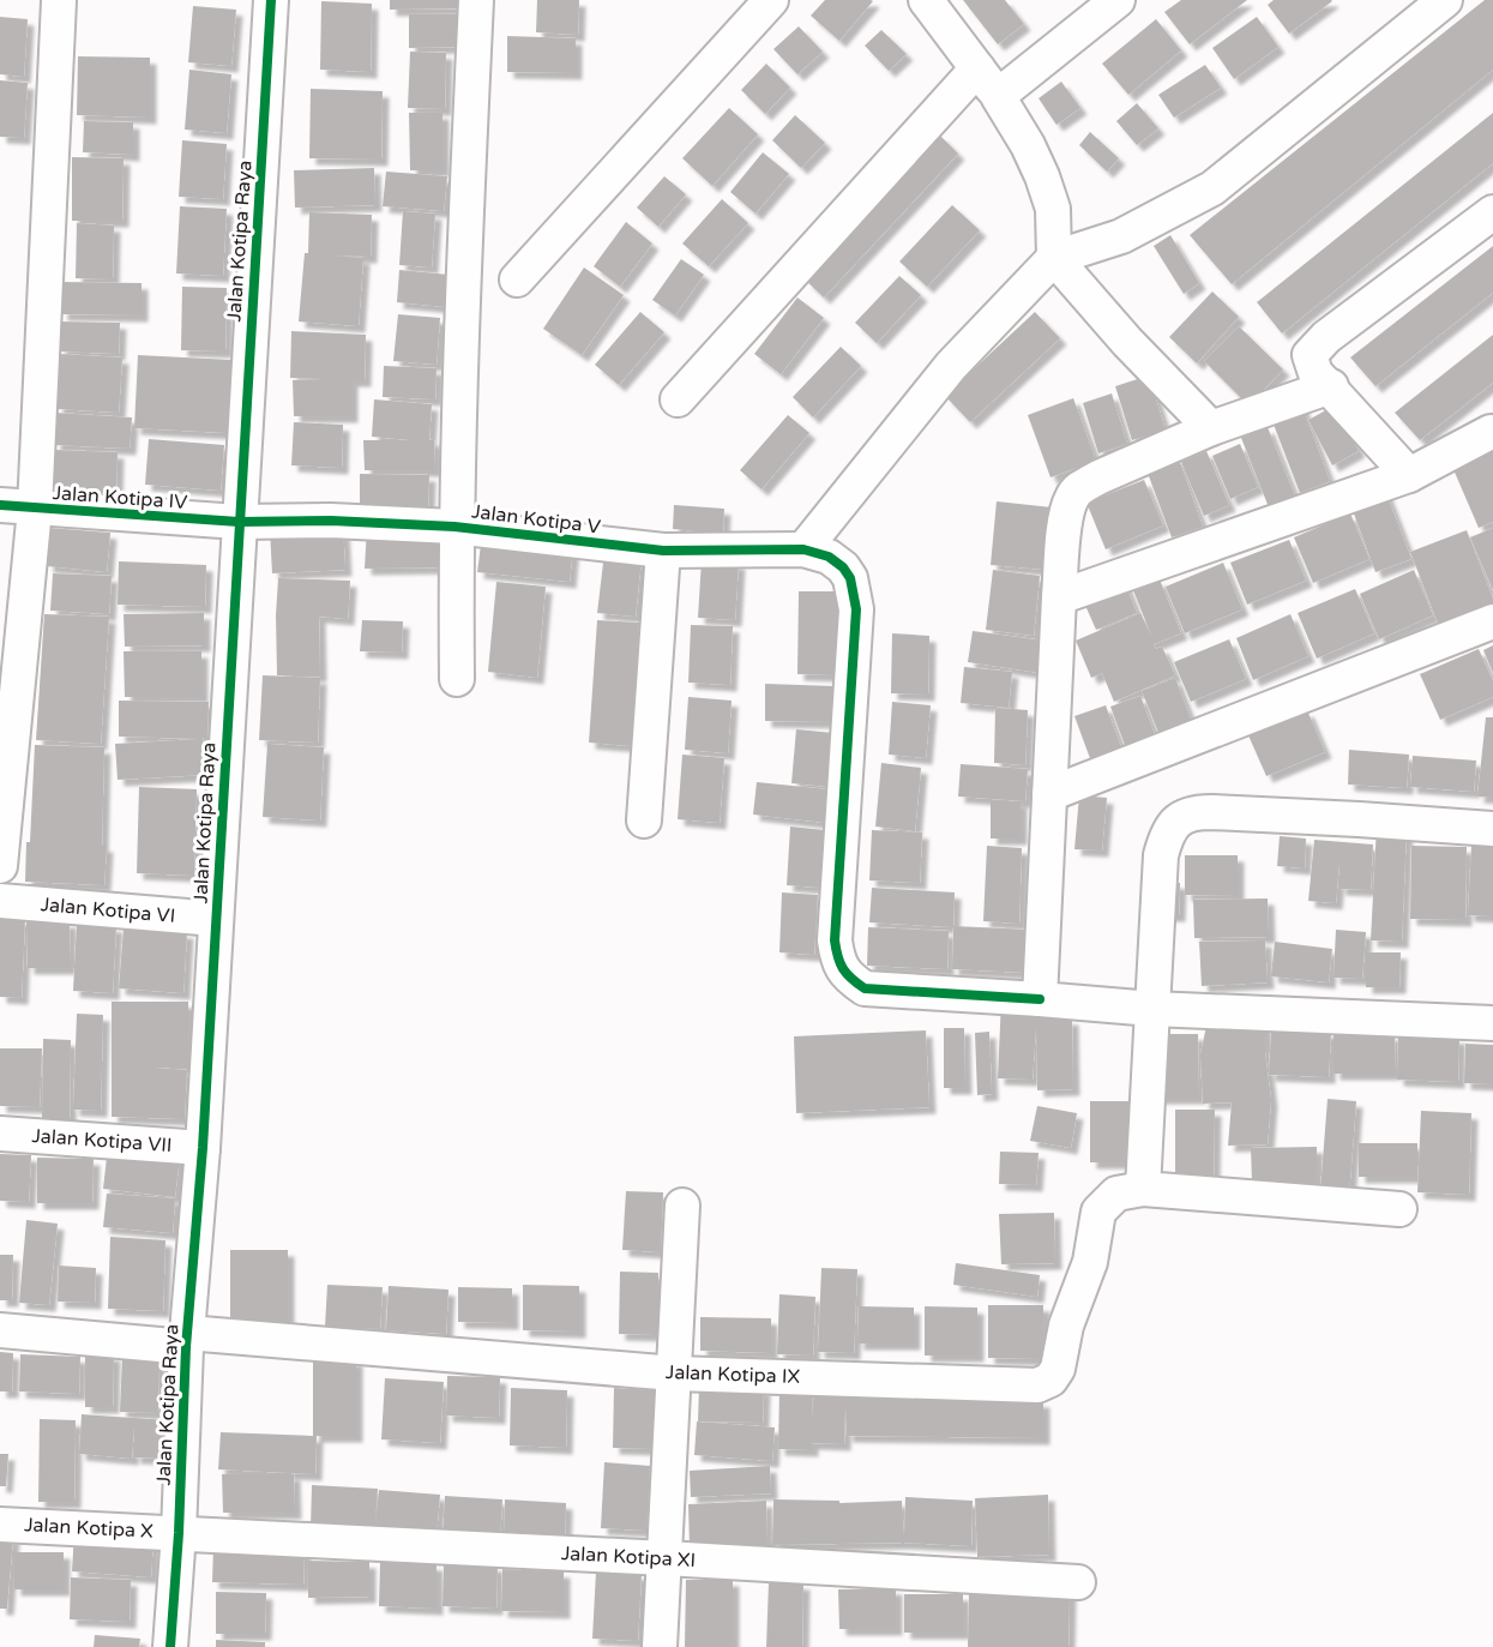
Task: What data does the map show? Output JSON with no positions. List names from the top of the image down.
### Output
{
  "streets": {
    "street": [
      "Jalan Kotipa Raya",
      "Jalan Kotipa IV",
      "Jalan Kotipa V",
      "Jalan Kotipa VI",
      "Jalan Kotipa VII",
      "Jalan Kotipa IX",
      "Jalan Kotipa X",
      "Jalan Kotipa XI"
    ]
  },
  "crossings": [
    ["Jalan Kotipa Raya", "Jalan Kotipa IV"],
    ["Jalan Kotipa Raya", "Jalan Kotipa V"],
    ["Jalan Kotipa Raya", "Jalan Kotipa VI"],
    ["Jalan Kotipa Raya", "Jalan Kotipa VII"],
    ["Jalan Kotipa Raya", "Jalan Kotipa IX"],
    ["Jalan Kotipa Raya", "Jalan Kotipa X"],
    ["Jalan Kotipa Raya", "Jalan Kotipa XI"],
    ["Jalan Kotipa IV", "Jalan Kotipa V"],
    ["Jalan Kotipa X", "Jalan Kotipa XI"]
  ]
}
